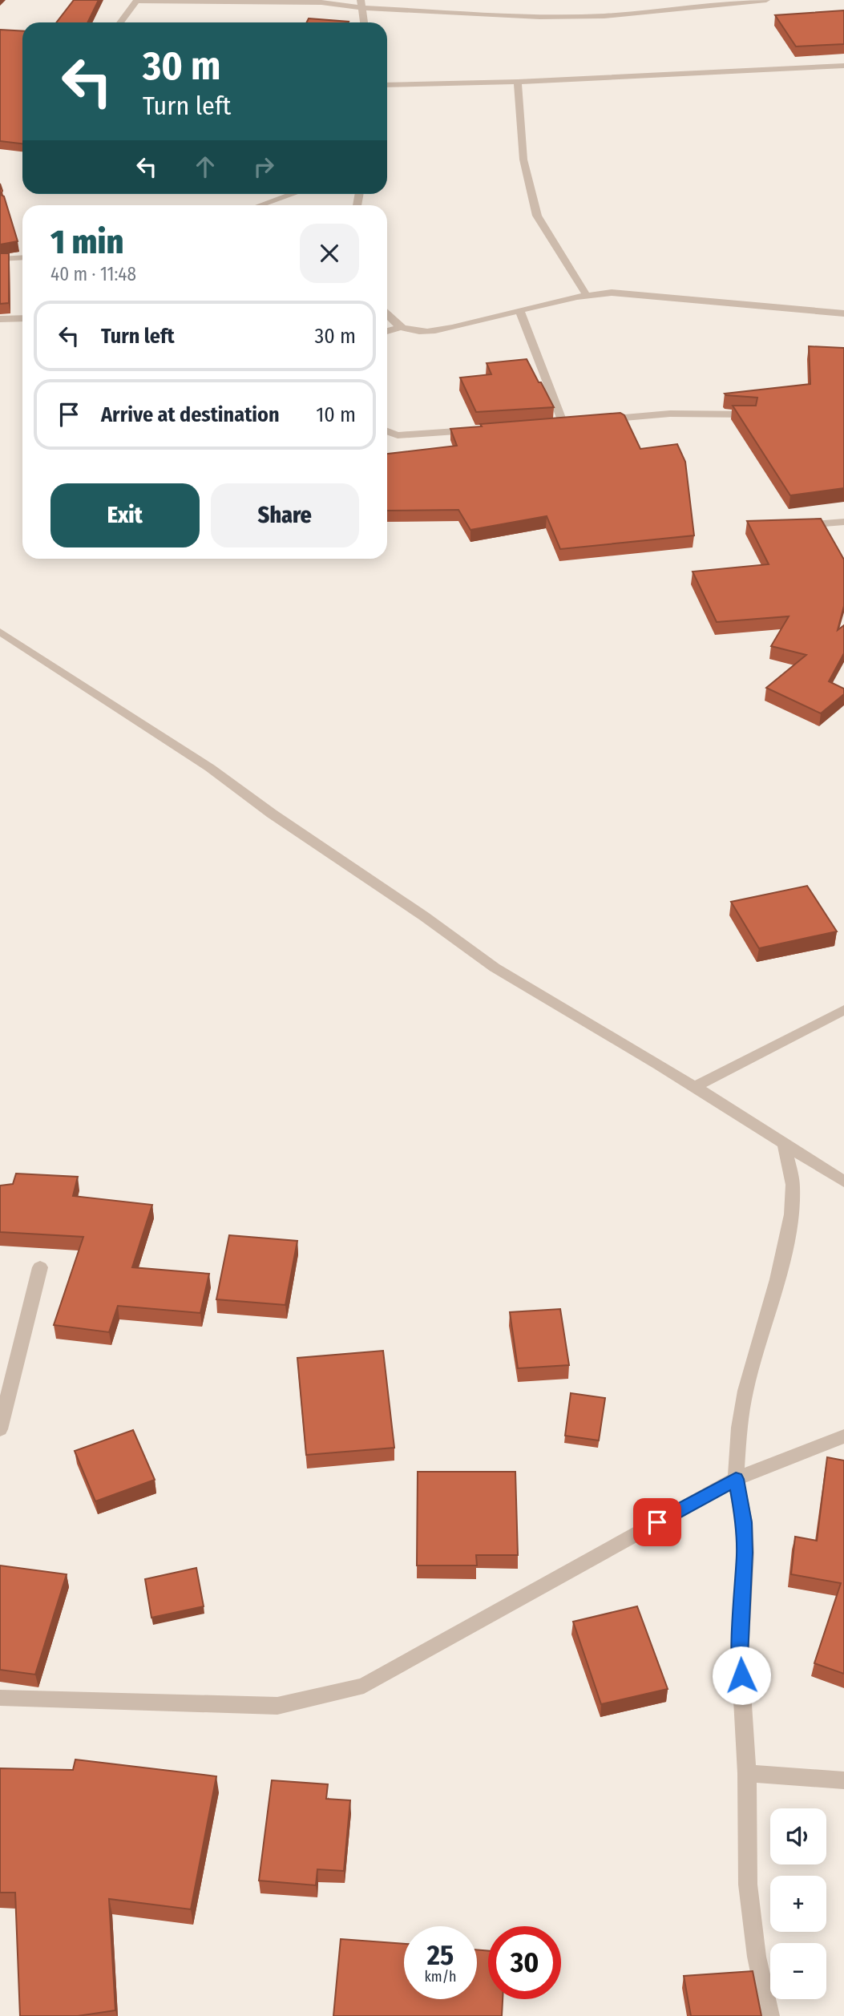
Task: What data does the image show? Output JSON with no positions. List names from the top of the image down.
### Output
{
  "page": {
    "turn": ["30 m", "Turn left"],
    "heading": ["1 min", "40 m · 11:48"],
    "list": [
      {
        "name": "Turn left",
        "value": "30 m"
      },
      {
        "name": "Arrive at destination",
        "value": "10 m"
      }
    ],
    "buttons": ["Exit", "Share"],
    "map_buttons": ["+", "−"],
    "speed": "25 km/h",
    "limit": "30"
  }
}
